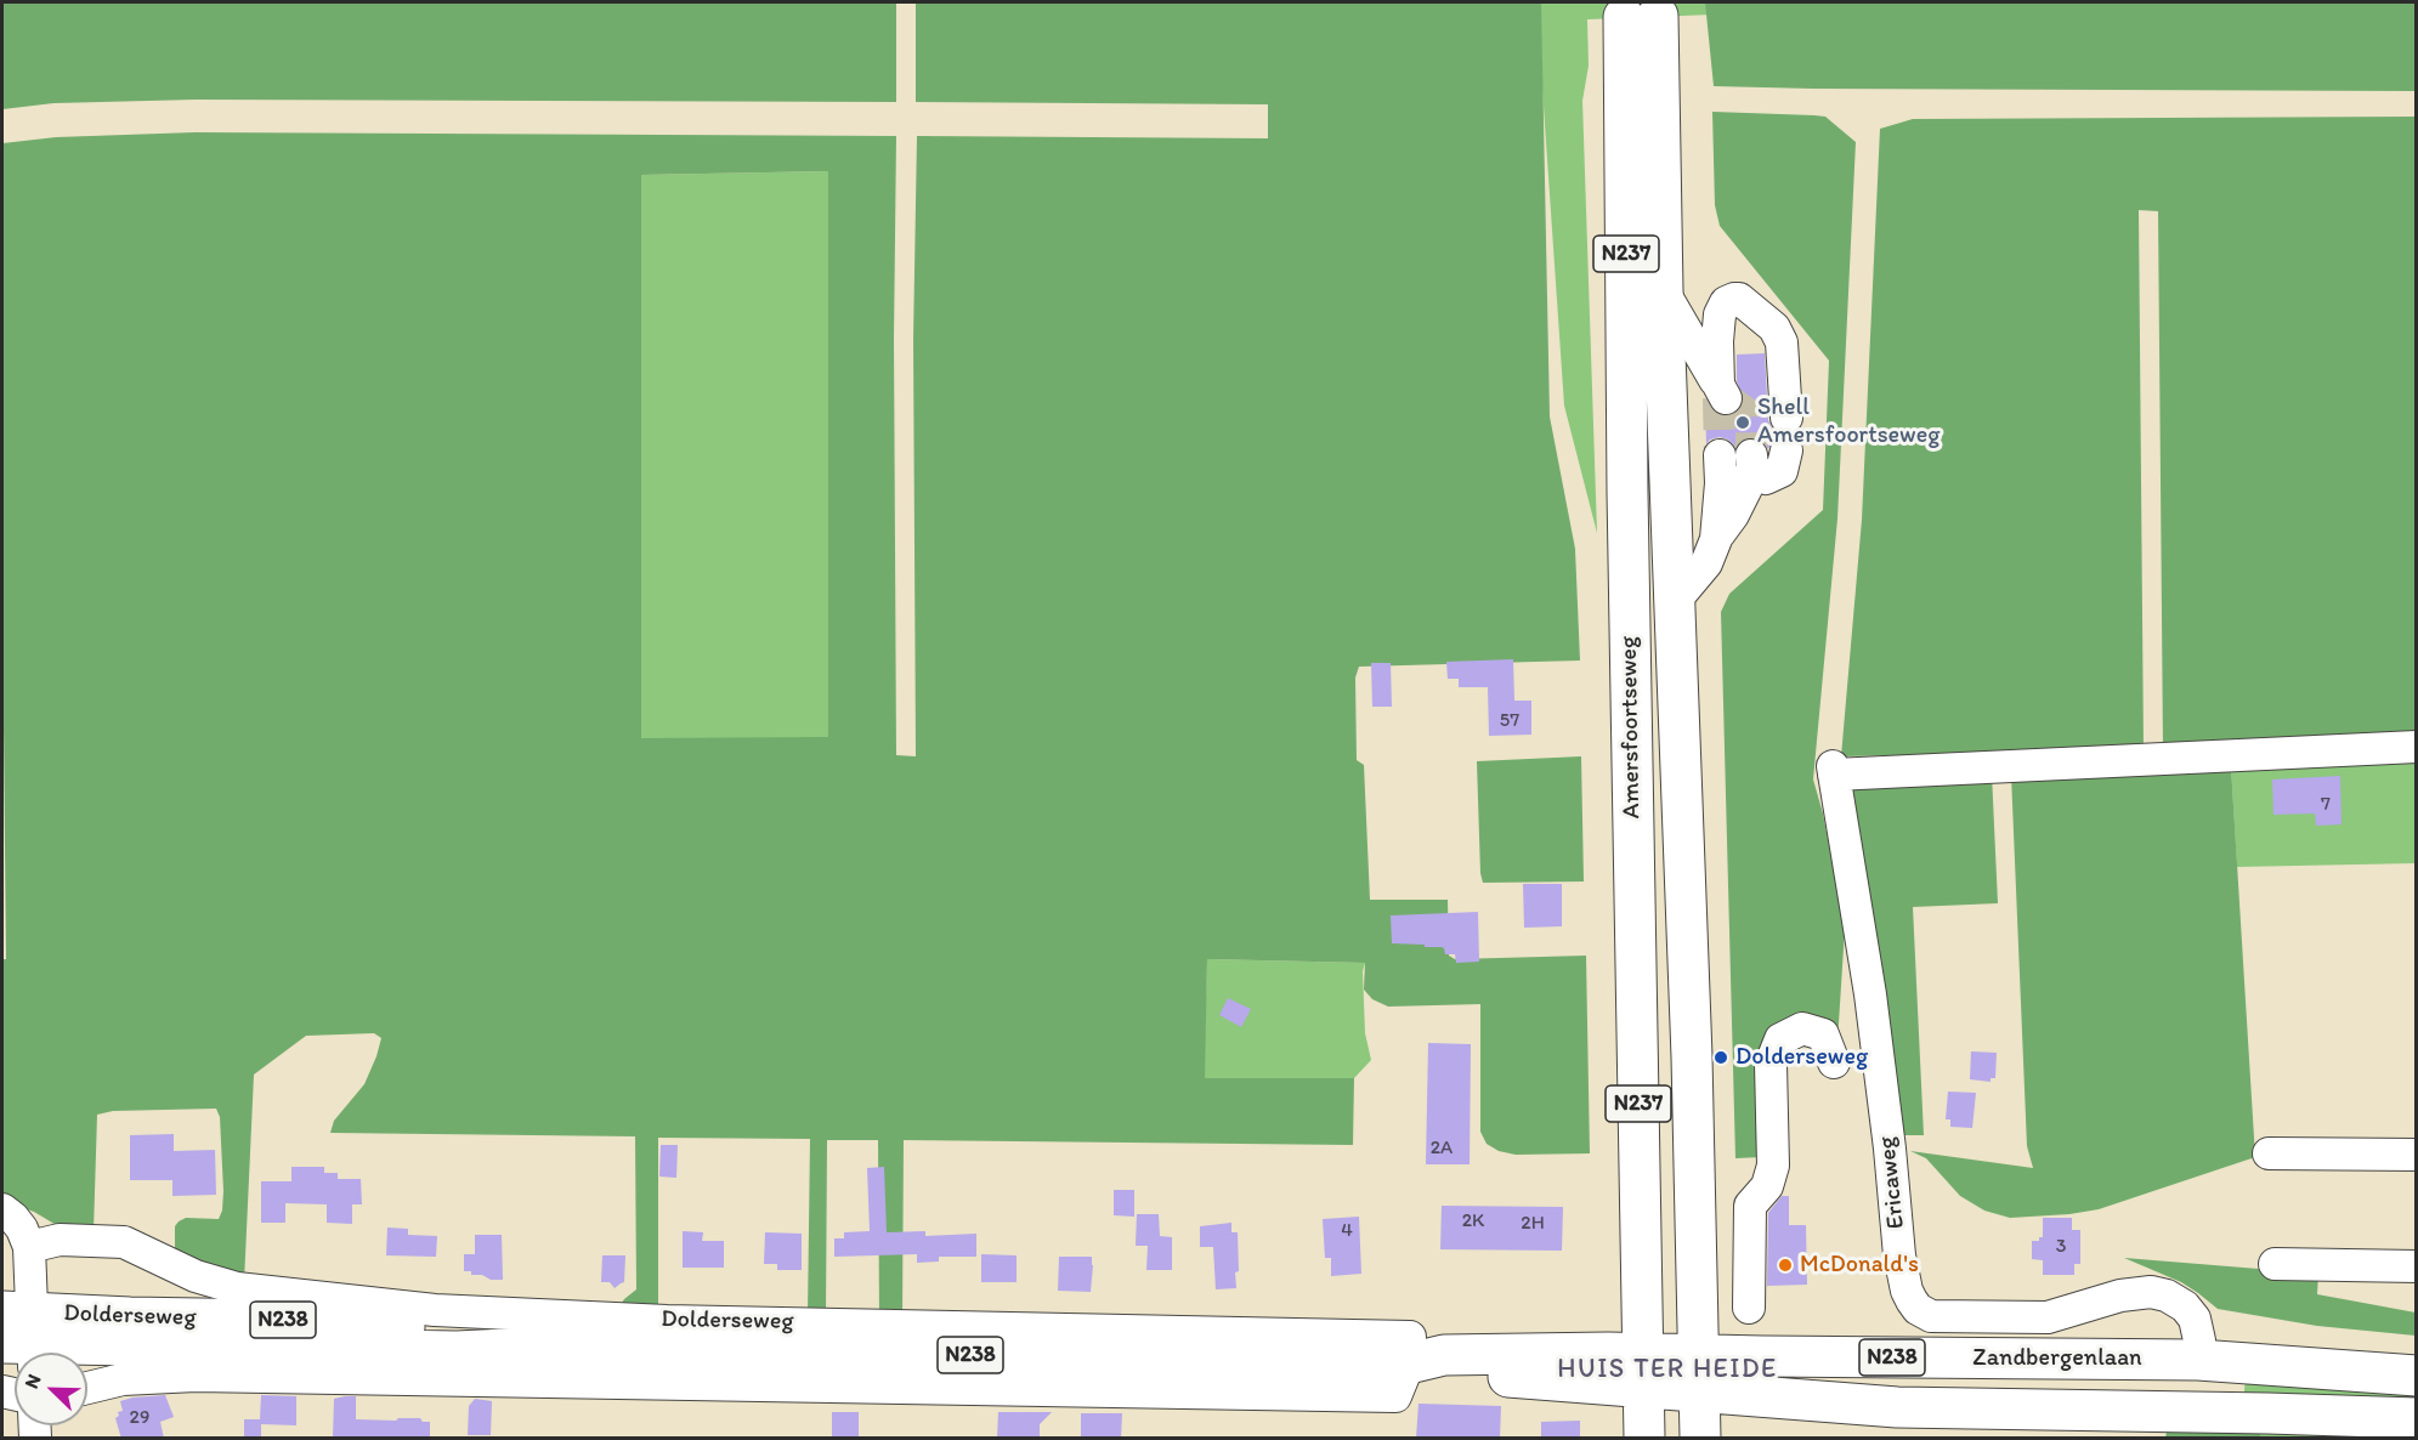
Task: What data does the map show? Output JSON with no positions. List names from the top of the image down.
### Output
{
  "streets": {
    "main road": [
      "N237",
      "Amersfoortseweg",
      "Dolderseweg",
      "N238",
      "Zandbergenlaan"
    ],
    "street": ["Ericaweg"]
  },
  "crossings": [
    ["Amersfoortseweg", "Dolderseweg"],
    ["Amersfoortseweg", "N238"],
    ["Amersfoortseweg", "Zandbergenlaan"],
    ["Ericaweg", "Zandbergenlaan"],
    ["Dolderseweg", "N238"],
    ["N238", "Zandbergenlaan"]
  ],
  "districts": ["HUIS TER HEIDE"],
  "places": ["Shell Amersfoortseweg", "Dolderseweg", "McDonald's"],
  "house_numbers": [
    "57",
    "7",
    "2A",
    "2K",
    "2H",
    "4",
    "3",
    "29"
  ],
  "north": "top left"
}
